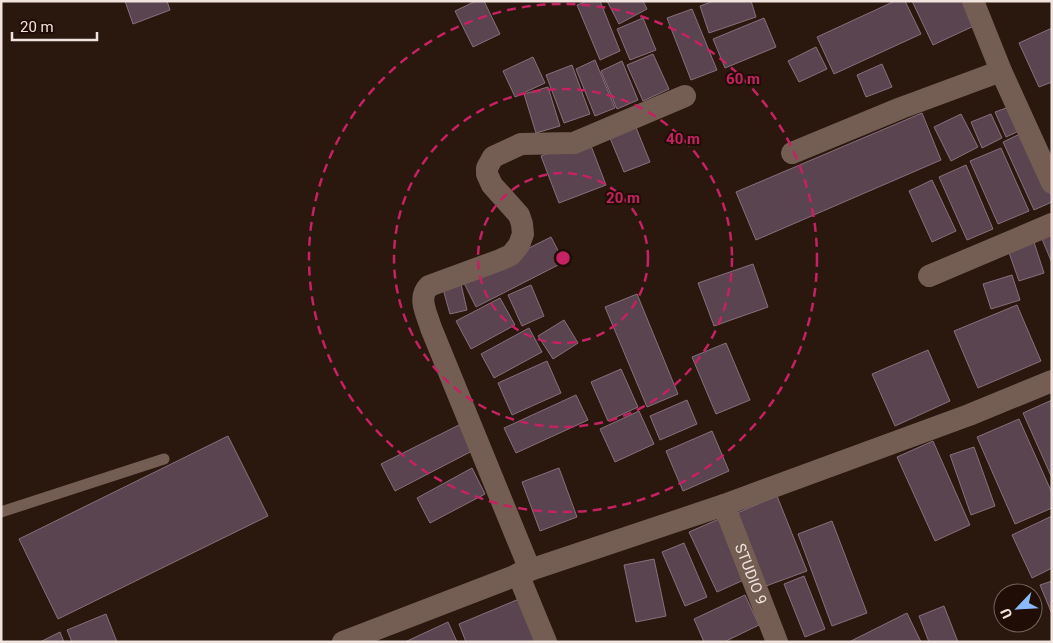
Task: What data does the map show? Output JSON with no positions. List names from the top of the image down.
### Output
{
  "streets": {
    "street": ["STUDIO 9"]
  },
  "scale_bar": "20 m",
  "north": "bottom left",
  "rings": ["60 m", "40 m", "20 m"]
}
